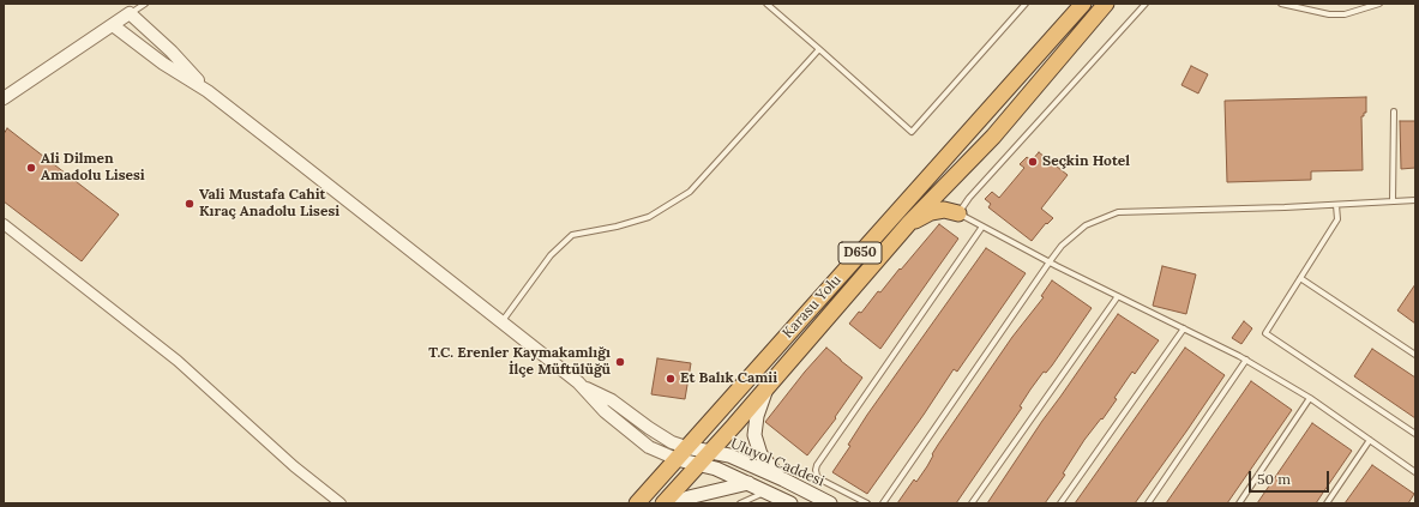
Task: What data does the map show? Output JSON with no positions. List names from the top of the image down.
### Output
{
  "streets": {
    "highway": ["D650", "Karasu Yolu"],
    "main road": ["Uluyol Caddesi"]
  },
  "crossings": [
    ["D650", "Karasu Yolu"],
    ["Karasu Yolu", "Uluyol Caddesi"]
  ],
  "places": [
    "Seçkin Hotel",
    "Ali Dilmen Amadolu Lisesi",
    "Vali Mustafa Cahit Kıraç Anadolu Lisesi",
    "T.C. Erenler Kaymakamlığı İlçe Müftülüğü",
    "Et Balık Camii"
  ],
  "scale_bar": "50 m"
}
